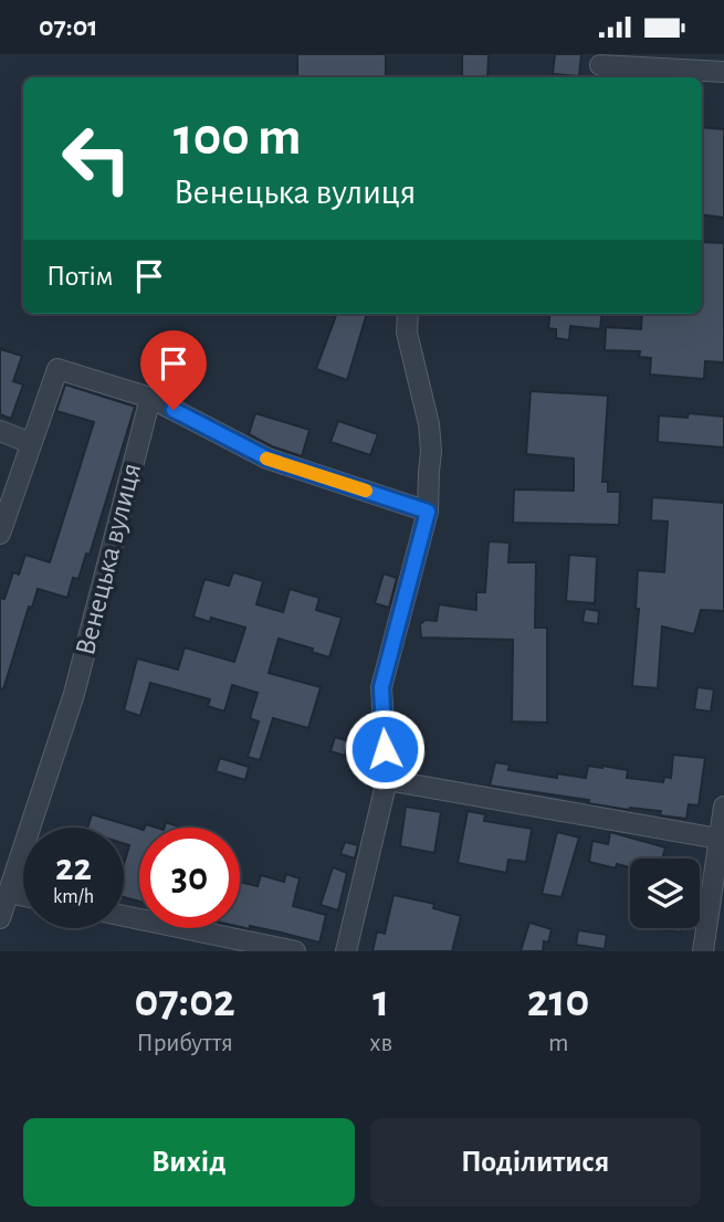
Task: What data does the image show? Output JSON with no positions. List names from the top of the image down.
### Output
{
  "streets": {
    "street": ["Венецька вулиця"]
  },
  "page": {
    "status": "07:01",
    "turn": ["100 m", "Венецька вулиця"],
    "then": "Потім",
    "speed": "22 km/h",
    "limit": "30",
    "eta": [
      "07:02",
      "Прибуття",
      "1",
      "хв",
      "210",
      "m"
    ],
    "buttons": ["Вихід", "Поділитися"]
  }
}
